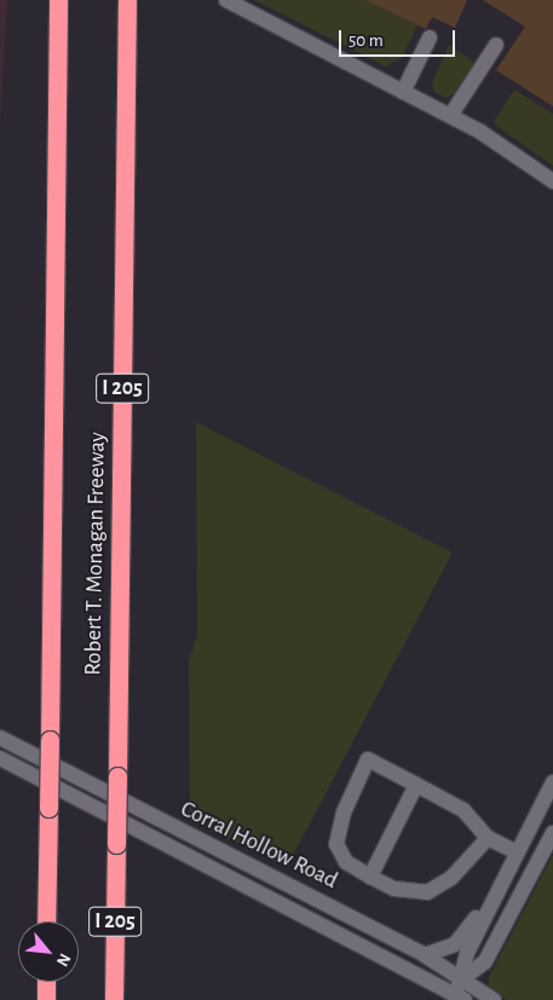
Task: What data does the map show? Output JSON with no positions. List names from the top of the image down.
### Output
{
  "streets": {
    "highway": ["I 205", "Robert T. Monagan Freeway"],
    "street": ["Corral Hollow Road"]
  },
  "scale_bar": "50 m",
  "north": "bottom right"
}
